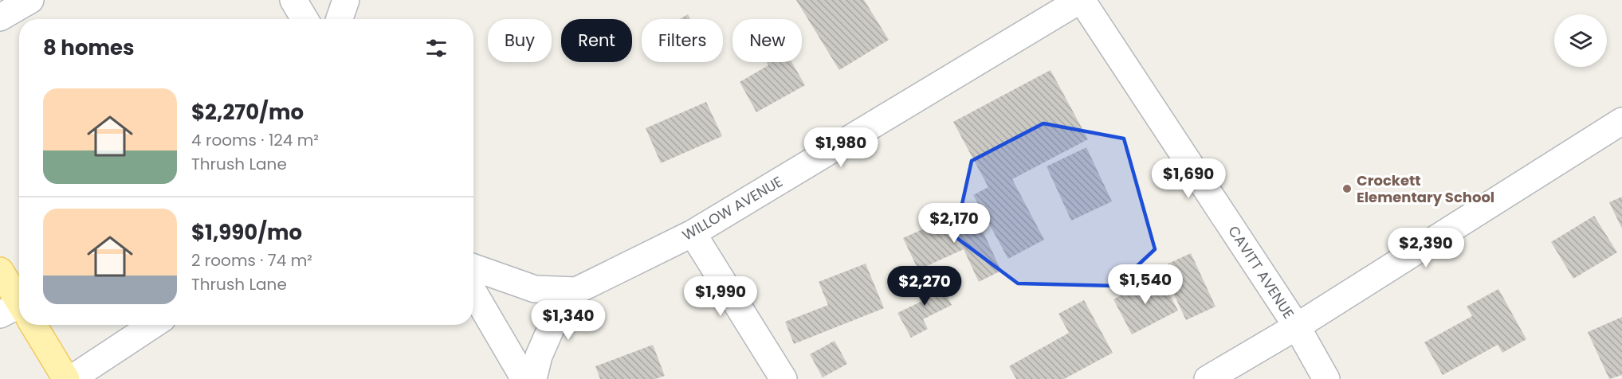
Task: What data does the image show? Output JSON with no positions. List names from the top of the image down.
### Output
{
  "streets": {
    "street": ["WILLOW AVENUE", "CAVITT AVENUE"]
  },
  "crossings": [
    ["WILLOW AVENUE", "CAVITT AVENUE"]
  ],
  "places": ["Crockett Elementary School"],
  "page": {
    "chip": [
      "Buy",
      "Rent",
      "Filters",
      "New"
    ],
    "heading": "8 homes",
    "list": [
      {
        "name": "$2,270/mo",
        "note": "4 rooms · 124 m² · Thrush Lane"
      },
      {
        "name": "$1,990/mo",
        "note": "2 rooms · 74 m² · Thrush Lane"
      }
    ],
    "price": [
      "$1,980",
      "$1,690",
      "$2,170",
      "$2,390",
      "$1,540",
      "$2,270",
      "$1,990",
      "$1,340"
    ]
  }
}
